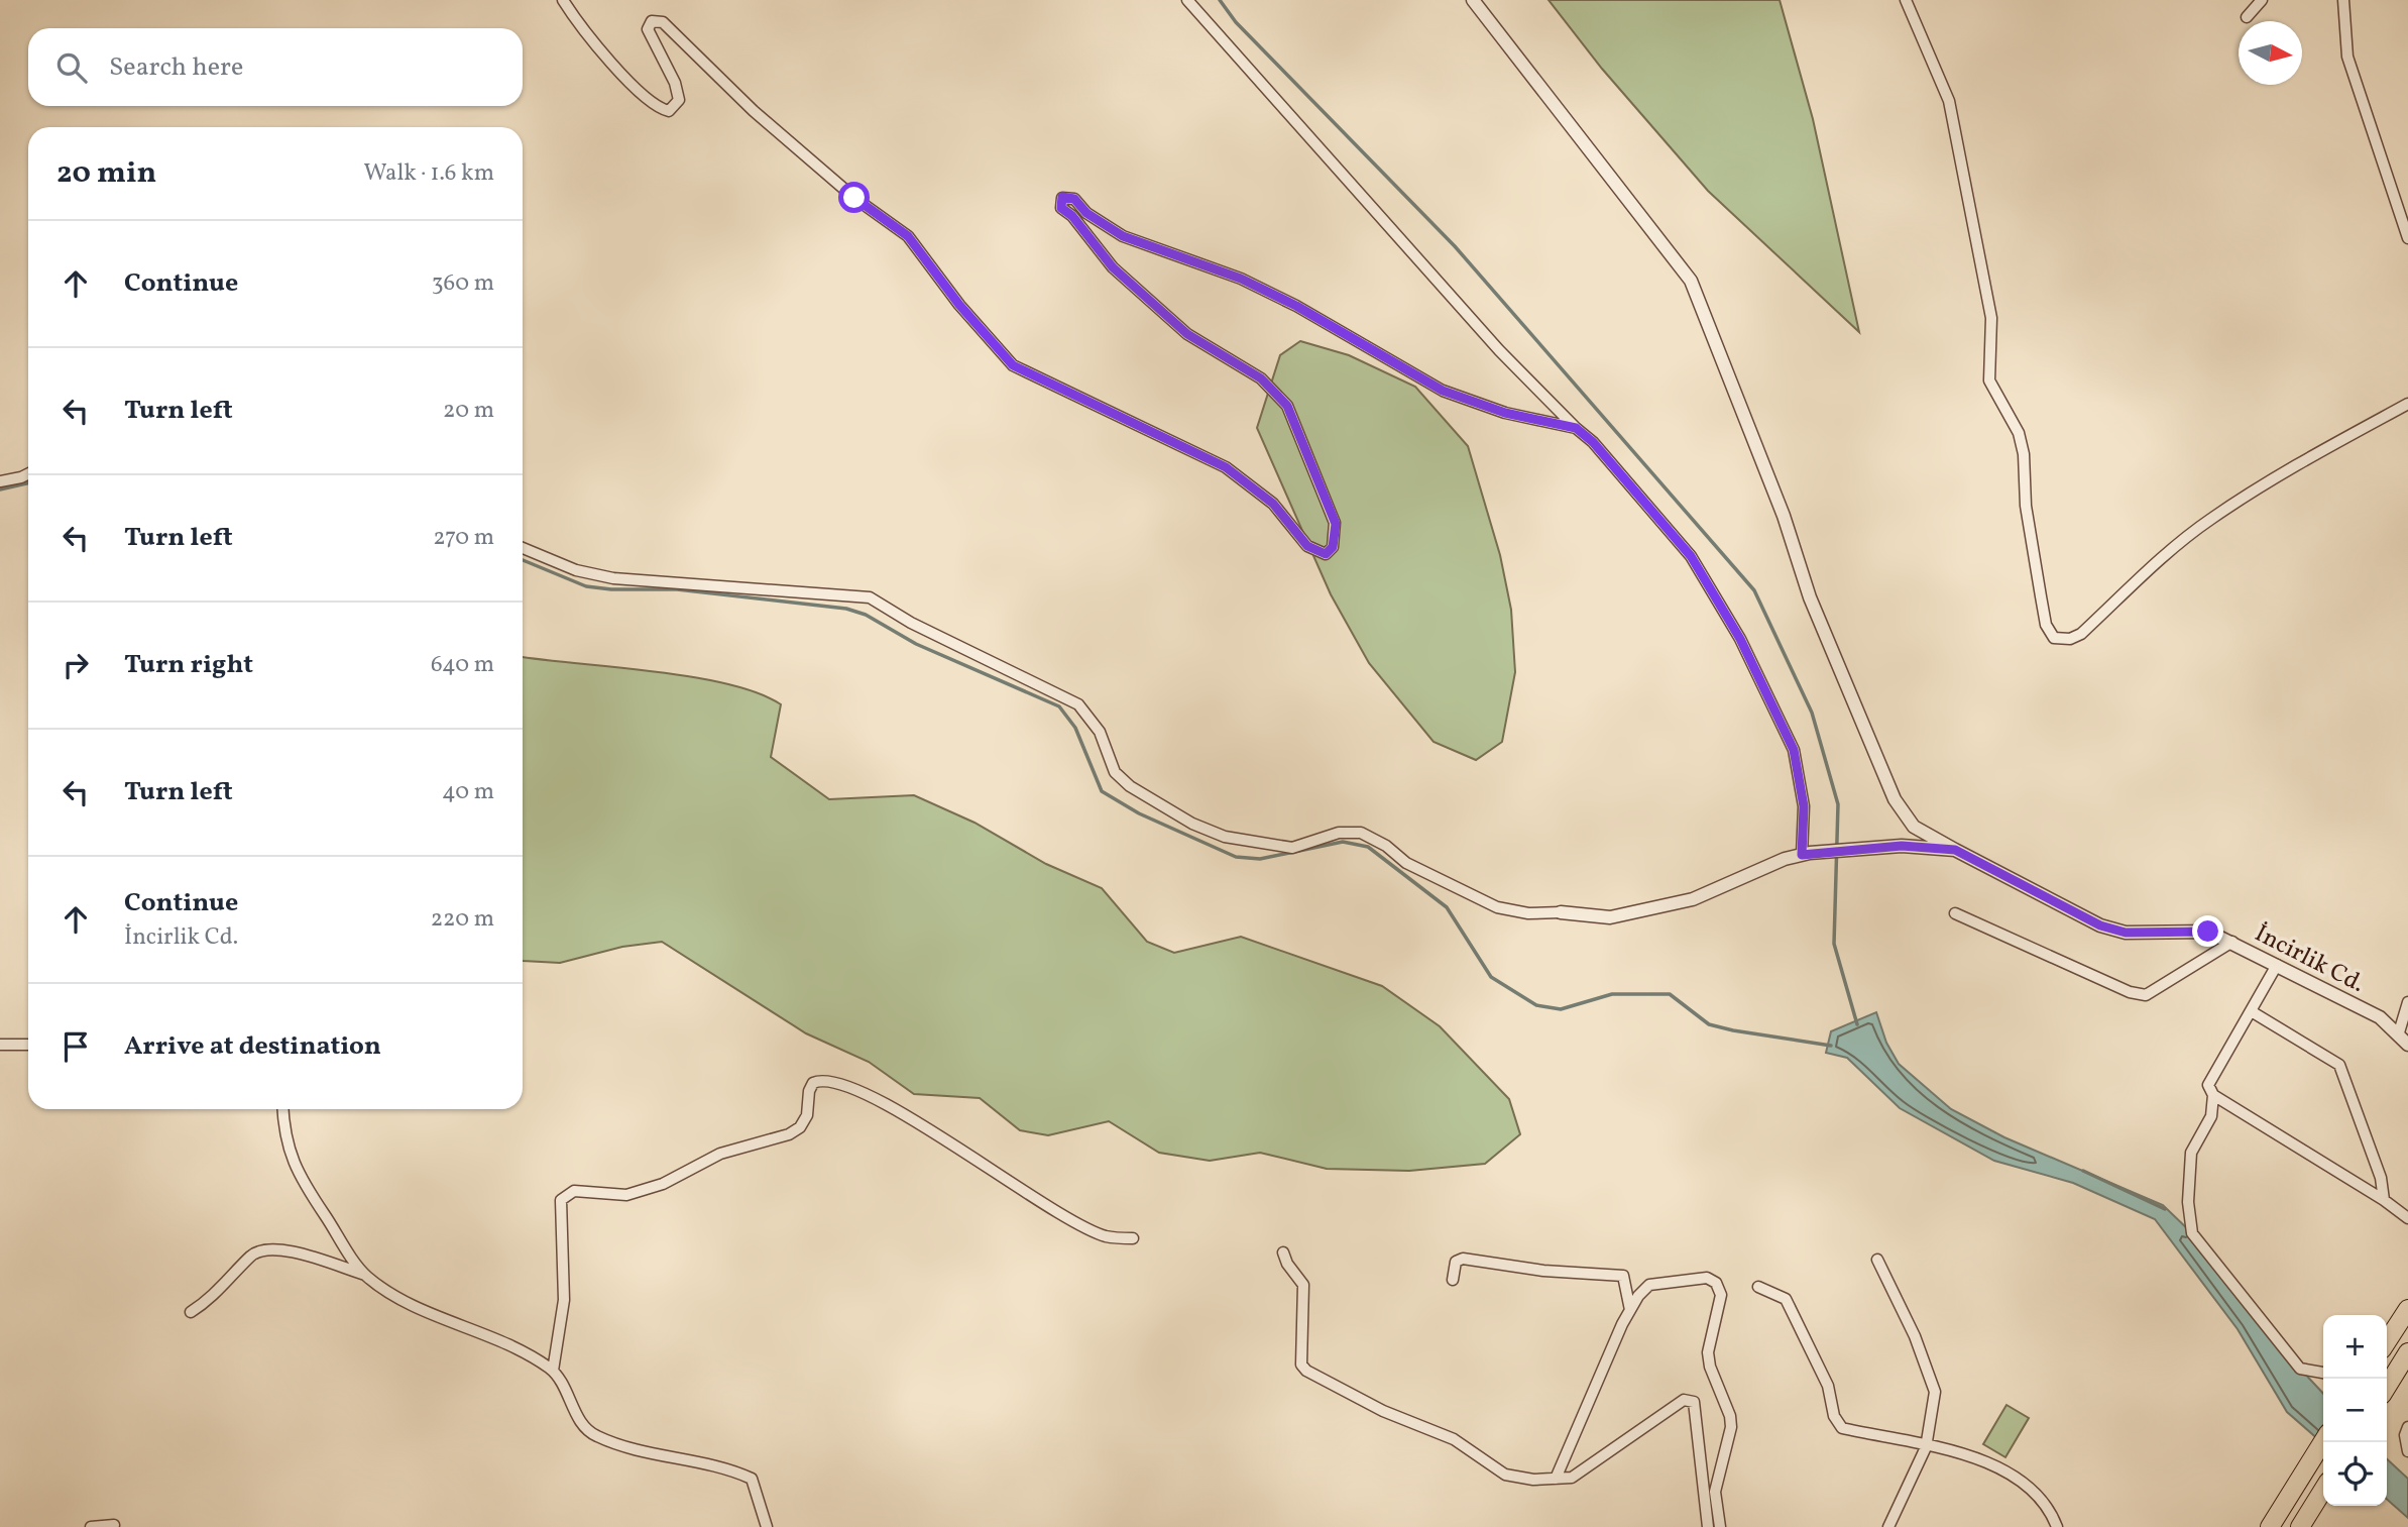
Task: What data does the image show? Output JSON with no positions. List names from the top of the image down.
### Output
{
  "streets": {
    "street": ["İncirlik Cd."]
  },
  "north": "right",
  "page": {
    "search": "Search here",
    "heading": ["20 min", "Walk · 1.6 km"],
    "list": [
      ["Continue", "360 m"],
      ["Turn left", "20 m"],
      ["Turn left", "270 m"],
      ["Turn right", "640 m"],
      ["Turn left", "40 m"],
      ["Continue", "İncirlik Cd.", "220 m"],
      "Arrive at destination"
    ],
    "map_buttons": ["+", "−"]
  }
}
